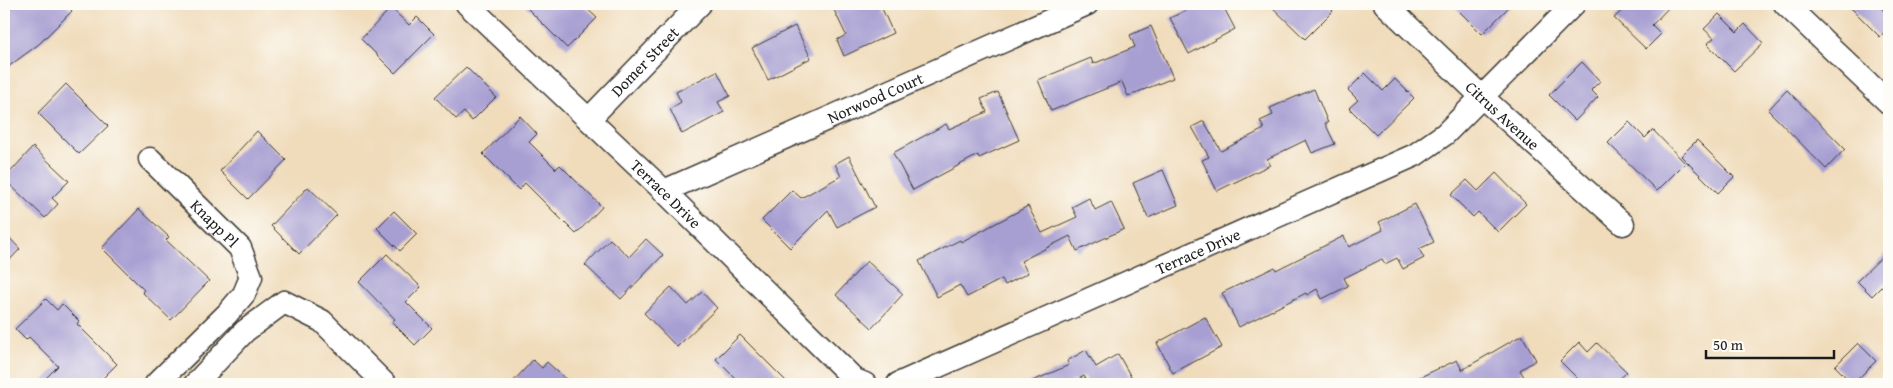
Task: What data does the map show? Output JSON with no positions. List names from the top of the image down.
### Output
{
  "streets": {
    "street": [
      "Domer Street",
      "Norwood Court",
      "Citrus Avenue",
      "Terrace Drive",
      "Knapp Pl"
    ]
  },
  "crossings": [
    ["Domer Street", "Terrace Drive"],
    ["Norwood Court", "Terrace Drive"],
    ["Citrus Avenue", "Terrace Drive"]
  ],
  "scale_bar": "50 m"
}
